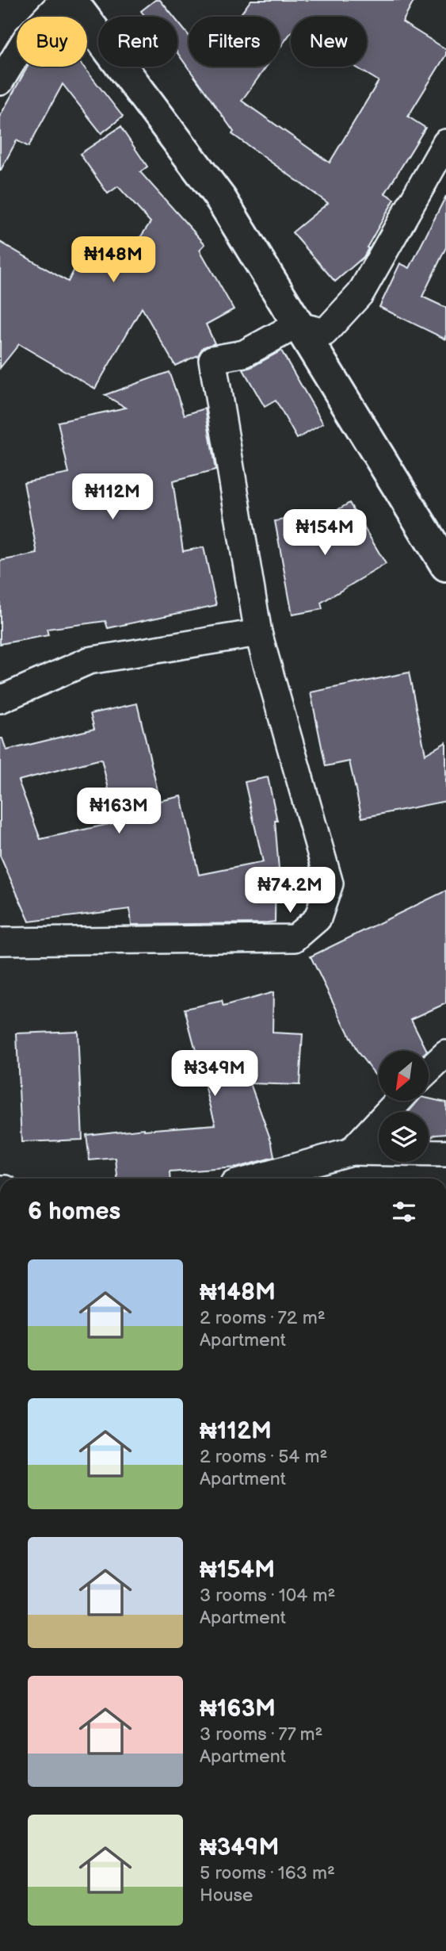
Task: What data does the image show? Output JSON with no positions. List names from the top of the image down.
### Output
{
  "north": "bottom left",
  "page": {
    "chip": [
      "Buy",
      "Rent",
      "Filters",
      "New"
    ],
    "price": [
      "₦148M",
      "₦112M",
      "₦154M",
      "₦163M",
      "₦74.2M",
      "₦349M"
    ],
    "heading": "6 homes",
    "list": [
      {
        "name": "₦148M",
        "note": "2 rooms · 72 m² · Apartment"
      },
      {
        "name": "₦112M",
        "note": "2 rooms · 54 m² · Apartment"
      },
      {
        "name": "₦154M",
        "note": "3 rooms · 104 m² · Apartment"
      },
      {
        "name": "₦163M",
        "note": "3 rooms · 77 m² · Apartment"
      },
      {
        "name": "₦349M",
        "note": "5 rooms · 163 m² · House"
      }
    ]
  }
}
